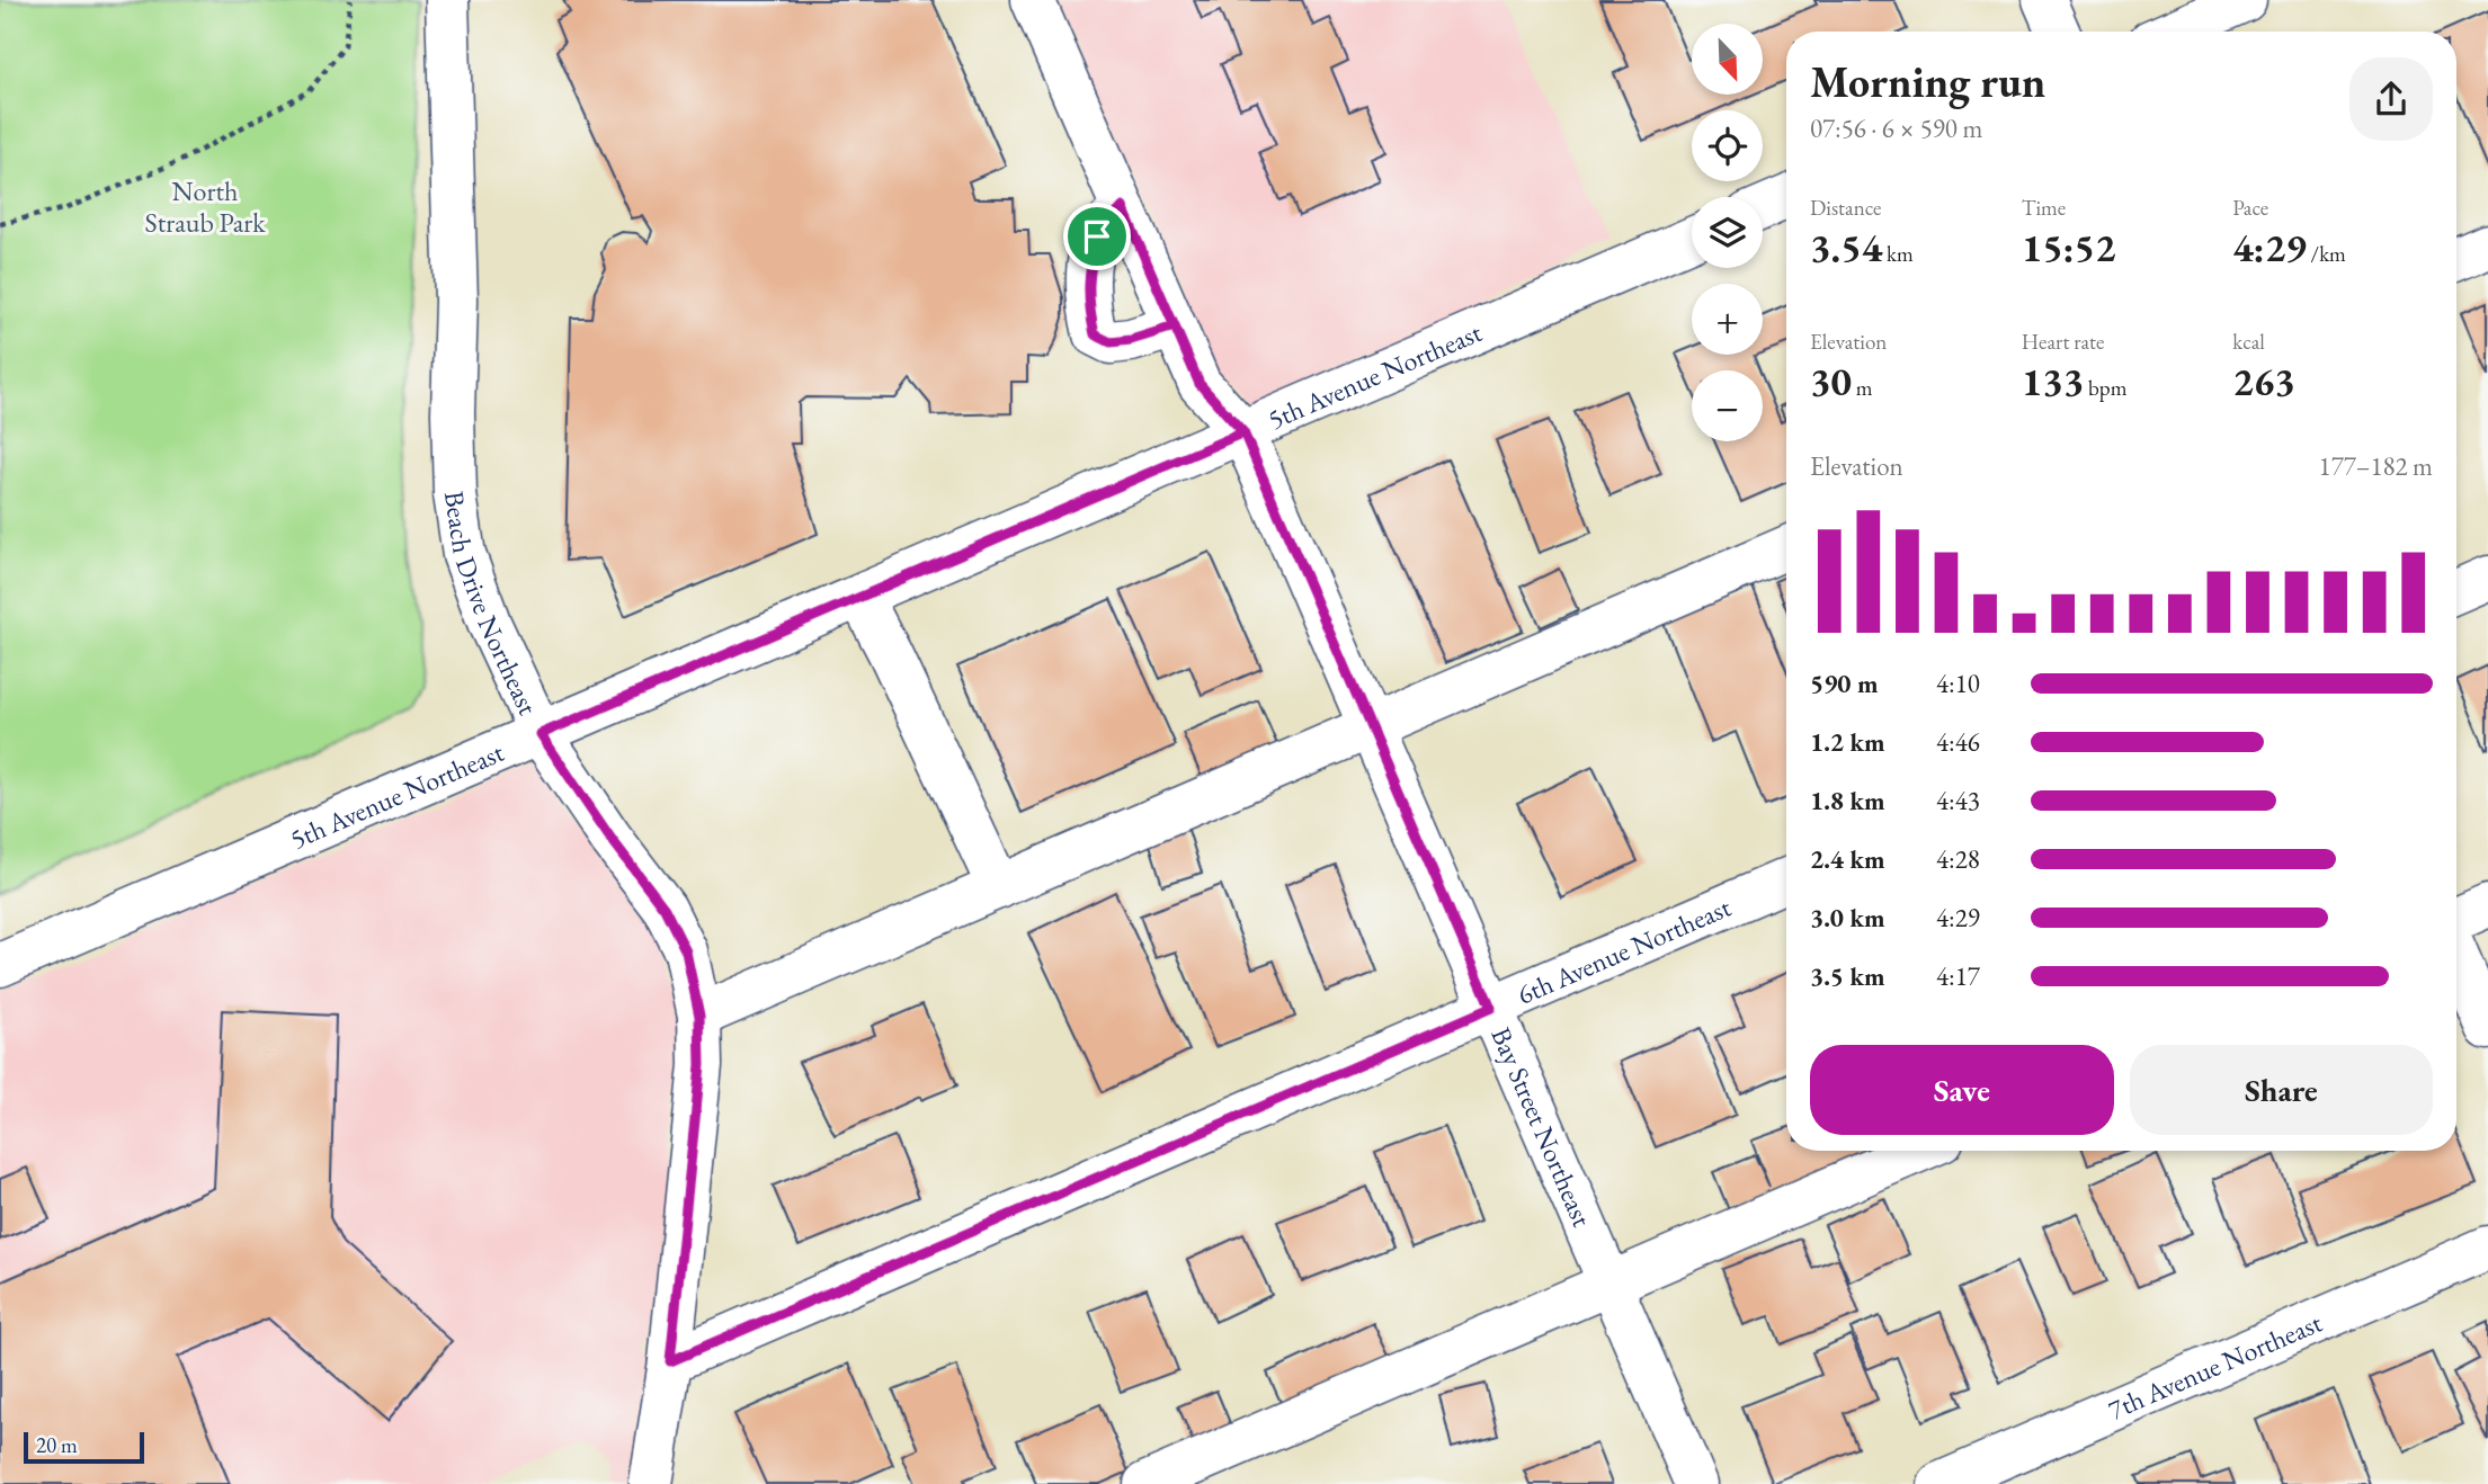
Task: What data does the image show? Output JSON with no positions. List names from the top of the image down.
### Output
{
  "streets": {
    "street": [
      "5th Avenue Northeast",
      "Beach Drive Northeast",
      "6th Avenue Northeast",
      "Bay Street Northeast",
      "7th Avenue Northeast"
    ]
  },
  "crossings": [
    ["5th Avenue Northeast", "Beach Drive Northeast"],
    ["5th Avenue Northeast", "Bay Street Northeast"],
    ["Beach Drive Northeast", "6th Avenue Northeast"],
    ["6th Avenue Northeast", "Bay Street Northeast"]
  ],
  "parks": ["North Straub Park"],
  "scale_bar": "20 m",
  "north": "bottom right",
  "page": {
    "map_buttons": ["+", "−"],
    "heading": ["Morning run", "07:56 · 6 × 590 m"],
    "stats": [
      ["Distance", "3.54 km"],
      ["Time", "15:52"],
      ["Pace", "4:29 /km"],
      ["Elevation", "30 m"],
      ["Heart rate", "133 bpm"],
      ["kcal", "263"]
    ],
    "chart": ["Elevation", "177–182 m"],
    "list": [
      {
        "name": "590 m",
        "note": "4:10"
      },
      {
        "name": "1.2 km",
        "note": "4:46"
      },
      {
        "name": "1.8 km",
        "note": "4:43"
      },
      {
        "name": "2.4 km",
        "note": "4:28"
      },
      {
        "name": "3.0 km",
        "note": "4:29"
      },
      {
        "name": "3.5 km",
        "note": "4:17"
      }
    ],
    "buttons": ["Save", "Share"],
    "scale": "20 m"
  }
}
